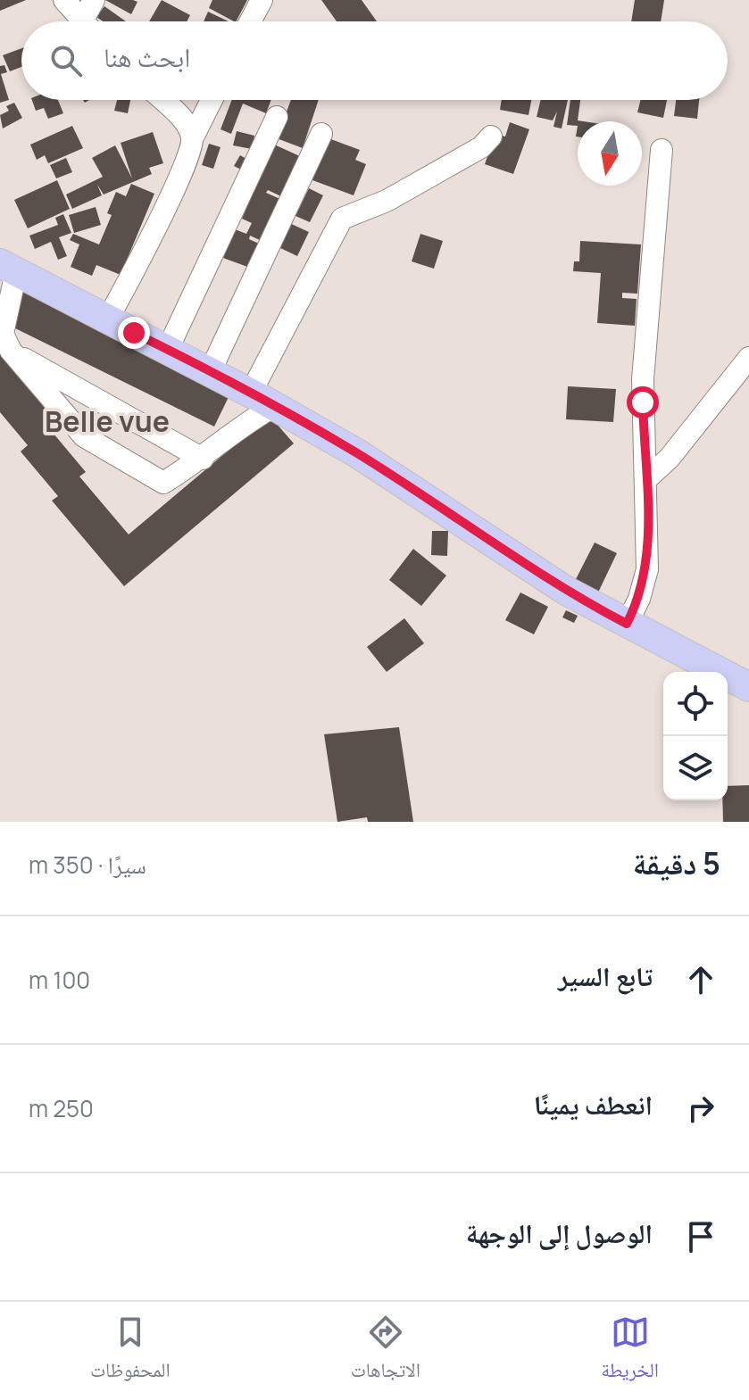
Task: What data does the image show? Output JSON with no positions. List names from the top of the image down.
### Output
{
  "districts": ["Belle vue"],
  "north": "bottom",
  "page": {
    "search": "ابحث هنا",
    "heading": ["5 دقيقة", "سيرًا · 350 m"],
    "list": [
      ["تابع السير", "100 m"],
      ["انعطف يمينًا", "250 m"],
      "الوصول إلى الوجهة"
    ],
    "nav": ["الخريطة", "الاتجاهات", "المحفوظات"]
  }
}
